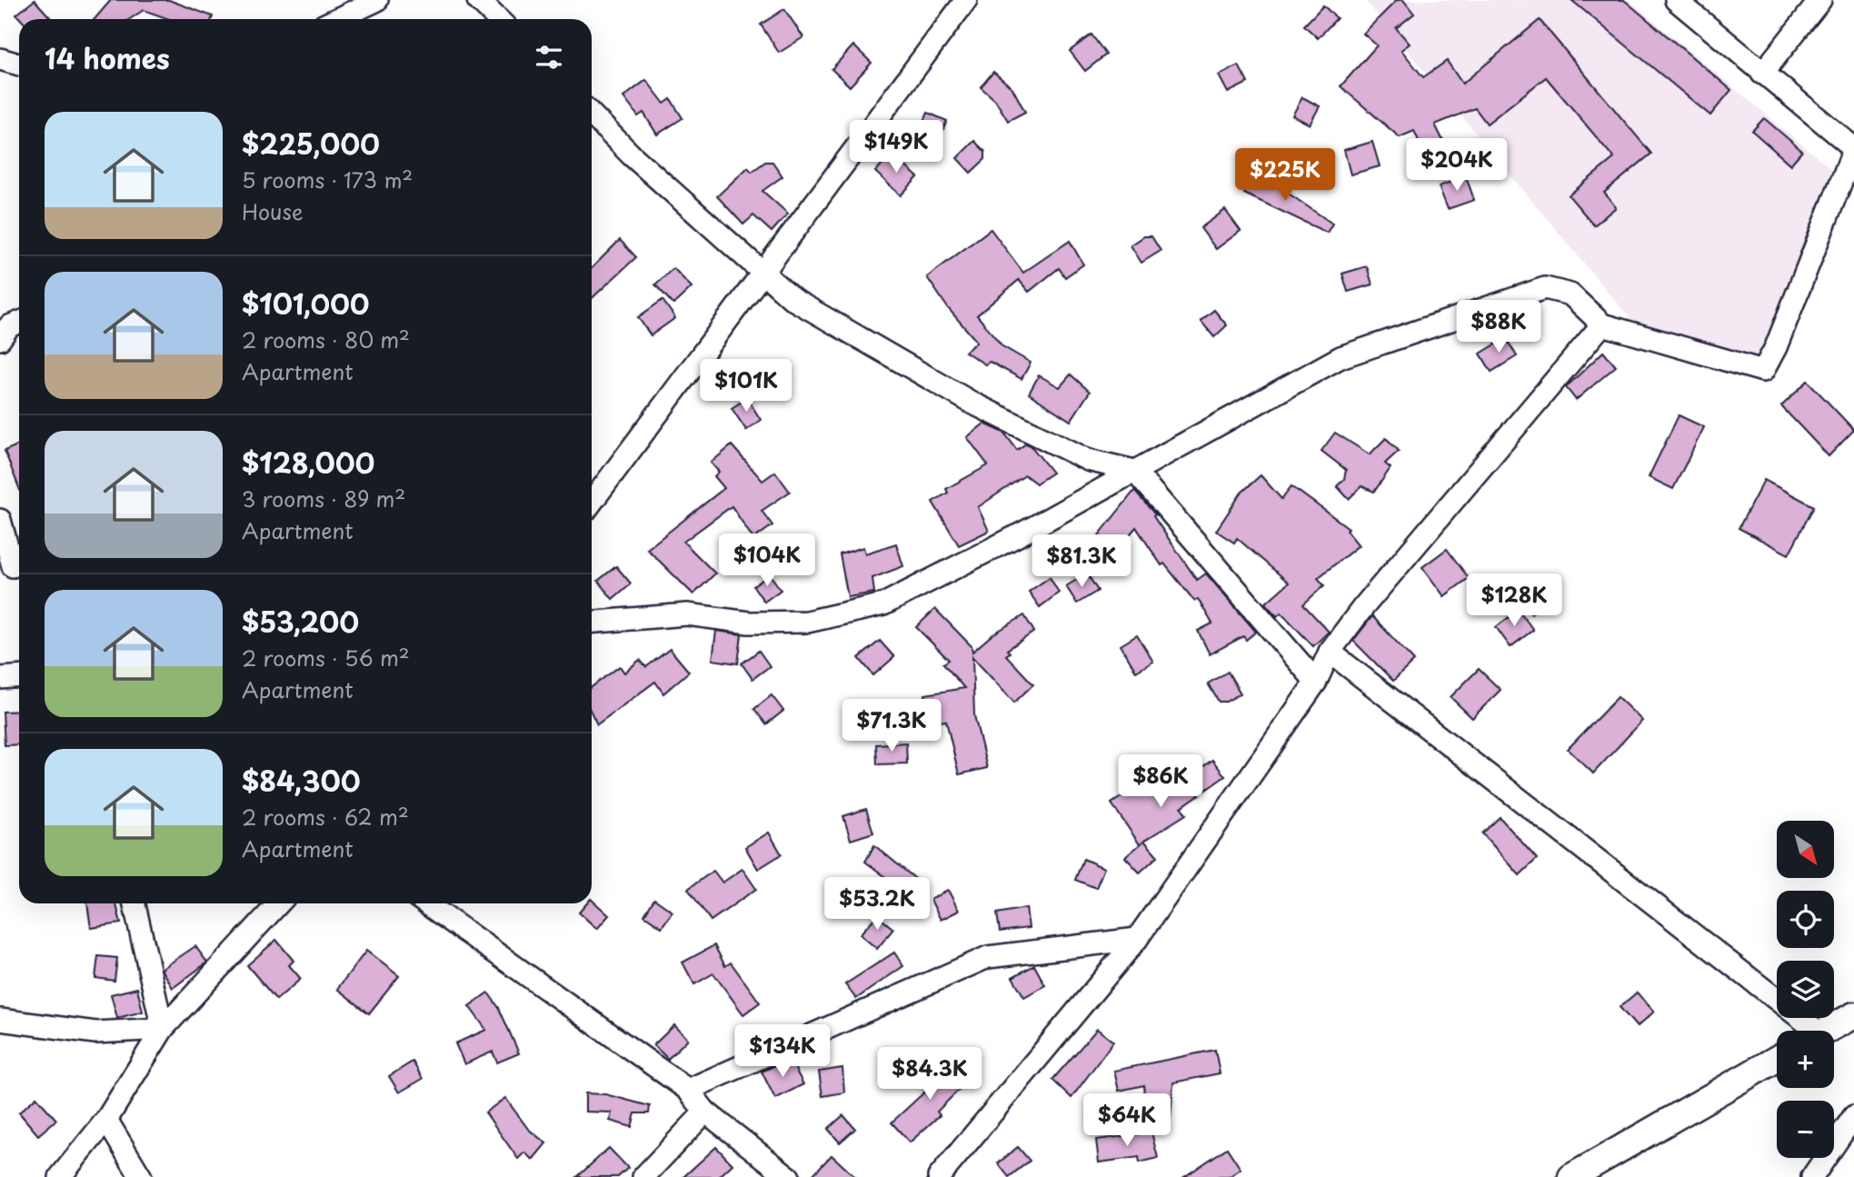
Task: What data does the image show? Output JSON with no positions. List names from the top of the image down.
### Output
{
  "north": "bottom right",
  "page": {
    "heading": "14 homes",
    "list": [
      {
        "name": "$225,000",
        "note": "5 rooms · 173 m² · House"
      },
      {
        "name": "$101,000",
        "note": "2 rooms · 80 m² · Apartment"
      },
      {
        "name": "$128,000",
        "note": "3 rooms · 89 m² · Apartment"
      },
      {
        "name": "$53,200",
        "note": "2 rooms · 56 m² · Apartment"
      },
      {
        "name": "$84,300",
        "note": "2 rooms · 62 m² · Apartment"
      }
    ],
    "price": [
      "$149K",
      "$204K",
      "$225K",
      "$88K",
      "$101K",
      "$104K",
      "$81.3K",
      "$128K",
      "$71.3K",
      "$86K",
      "$53.2K",
      "$134K",
      "$84.3K",
      "$64K"
    ],
    "map_buttons": ["+", "−"]
  }
}
